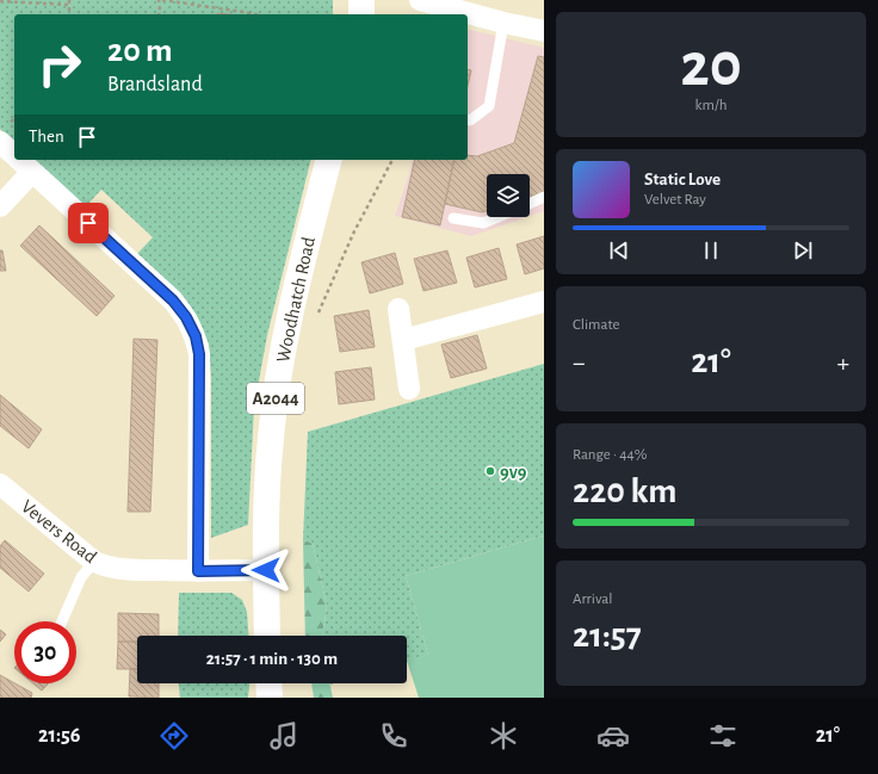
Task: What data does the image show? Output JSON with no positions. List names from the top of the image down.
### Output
{
  "streets": {
    "main road": ["Woodhatch Road", "A2044"],
    "street": ["Vevers Road"]
  },
  "crossings": [
    ["Woodhatch Road", "Vevers Road"]
  ],
  "places": ["9v9"],
  "page": {
    "tile": [
      ["20", "km/h"],
      "Climate",
      ["Range · 44%", "220 km"],
      ["Arrival", "21:57"]
    ],
    "turn": ["20 m", "Brandsland"],
    "then": "Then",
    "song": ["Static Love", "Velvet Ray"],
    "heat": ["−", "21°", "+"],
    "limit": "30",
    "trip": "21:57 · 1 min · 130 m",
    "tabs": ["21:56", "21°"]
  }
}
